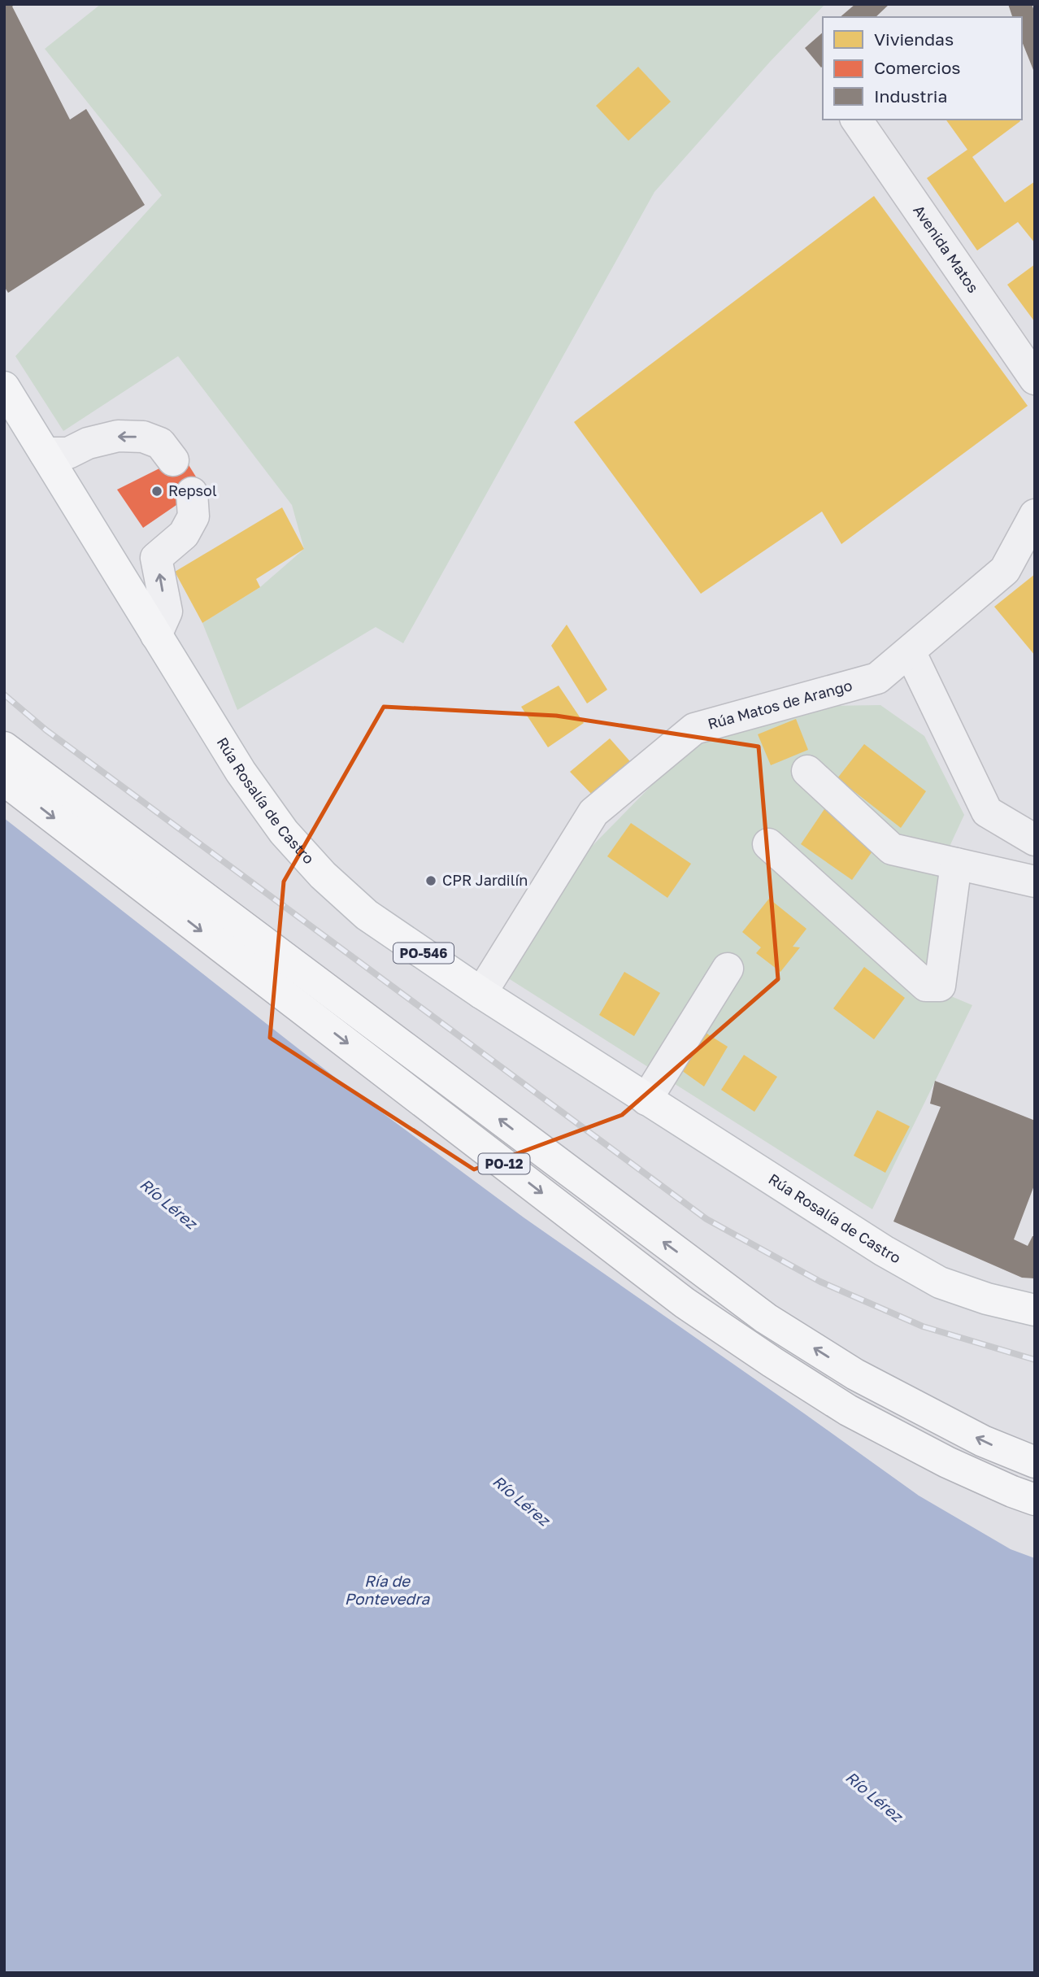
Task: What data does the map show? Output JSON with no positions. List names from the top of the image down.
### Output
{
  "streets": {
    "main road": ["Rúa Rosalía de Castro", "PO-546", "PO-12"],
    "street": ["Avenida Matos", "Rúa Matos de Arango"]
  },
  "crossings": [
    ["Rúa Matos de Arango", "Rúa Rosalía de Castro"]
  ],
  "water": ["Río Lérez", "Ría de Pontevedra"],
  "places": ["Repsol", "CPR Jardilín"],
  "legend": ["Viviendas", "Comercios", "Industria"]
}
